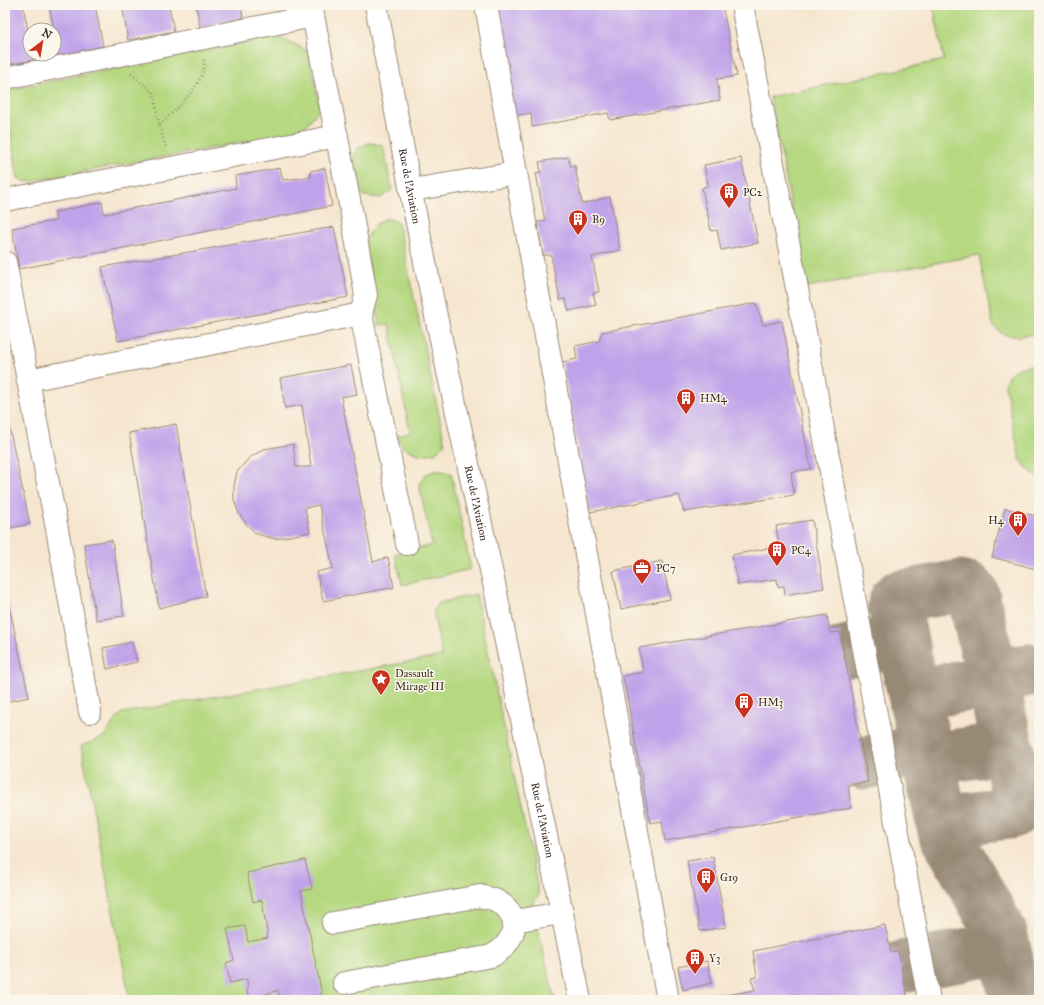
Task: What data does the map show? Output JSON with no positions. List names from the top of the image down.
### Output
{
  "streets": {
    "street": ["Rue de l'Aviation"]
  },
  "places": {
    "building": [
      "PC2",
      "B9",
      "HM4",
      "H4",
      "PC4",
      "HM3",
      "G19",
      "Y3"
    ],
    "office": ["PC7"],
    "place": ["Dassault Mirage III"]
  },
  "north": "top right"
}
